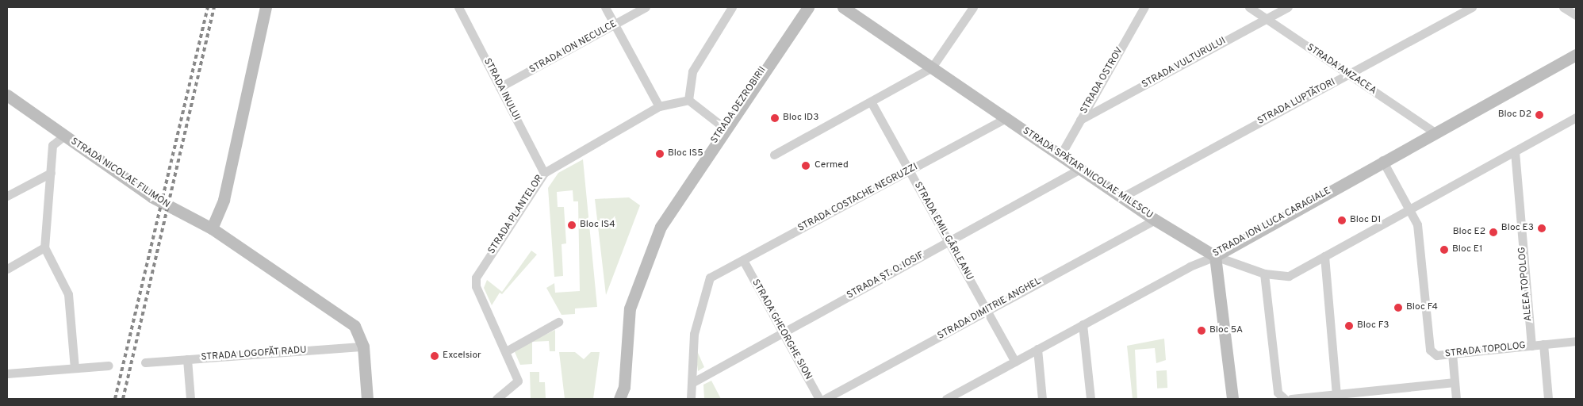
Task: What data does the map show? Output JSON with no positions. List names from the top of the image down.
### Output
{
  "streets": {
    "street": [
      "STRADA ION NECULCE",
      "STRADA VULTURULUI",
      "STRADA AMZACEA",
      "STRADA OSTROV",
      "STRADA INULUI",
      "STRADA LUPTĂTORI",
      "STRADA DEZROBIRII",
      "STRADA NICOLAE FILIMON",
      "STRADA SPĂTAR NICOLAE MILESCU",
      "STRADA COSTACHE NEGRUZZI",
      "STRADA PLANTELOR",
      "STRADA ION LUCA CARAGIALE",
      "STRADA EMIL GÂRLEANU",
      "STRADA ȘT. O. IOSIF",
      "ALEEA TOPOLOG",
      "STRADA DIMITRIE ANGHEL",
      "STRADA GHEORGHE SION",
      "STRADA TOPOLOG",
      "STRADA LOGOFĂT RADU"
    ]
  },
  "crossings": [
    ["STRADA ION NECULCE", "STRADA INULUI"],
    ["STRADA VULTURULUI", "STRADA AMZACEA"],
    ["STRADA VULTURULUI", "STRADA OSTROV"],
    ["STRADA AMZACEA", "STRADA LUPTĂTORI"],
    ["STRADA AMZACEA", "STRADA ION LUCA CARAGIALE"],
    ["STRADA OSTROV", "STRADA SPĂTAR NICOLAE MILESCU"],
    ["STRADA INULUI", "STRADA PLANTELOR"],
    ["STRADA LUPTĂTORI", "STRADA SPĂTAR NICOLAE MILESCU"],
    ["STRADA NICOLAE FILIMON", "STRADA LOGOFĂT RADU"],
    ["STRADA SPĂTAR NICOLAE MILESCU", "STRADA COSTACHE NEGRUZZI"],
    ["STRADA SPĂTAR NICOLAE MILESCU", "STRADA ION LUCA CARAGIALE"],
    ["STRADA SPĂTAR NICOLAE MILESCU", "STRADA ȘT. O. IOSIF"],
    ["STRADA SPĂTAR NICOLAE MILESCU", "STRADA DIMITRIE ANGHEL"],
    ["STRADA COSTACHE NEGRUZZI", "STRADA EMIL GÂRLEANU"],
    ["STRADA COSTACHE NEGRUZZI", "STRADA ȘT. O. IOSIF"],
    ["STRADA COSTACHE NEGRUZZI", "STRADA GHEORGHE SION"],
    ["STRADA ION LUCA CARAGIALE", "STRADA EMIL GÂRLEANU"],
    ["STRADA EMIL GÂRLEANU", "STRADA ȘT. O. IOSIF"],
    ["STRADA EMIL GÂRLEANU", "STRADA DIMITRIE ANGHEL"],
    ["STRADA ȘT. O. IOSIF", "STRADA GHEORGHE SION"],
    ["ALEEA TOPOLOG", "STRADA TOPOLOG"]
  ],
  "places": [
    "Bloc D2",
    "Bloc ID3",
    "Bloc IS5",
    "Cermed",
    "Bloc D1",
    "Bloc IS4",
    "Bloc E3",
    "Bloc E2",
    "Bloc E1",
    "Bloc F4",
    "Bloc F3",
    "Bloc 5A",
    "Excelsior"
  ]
}
